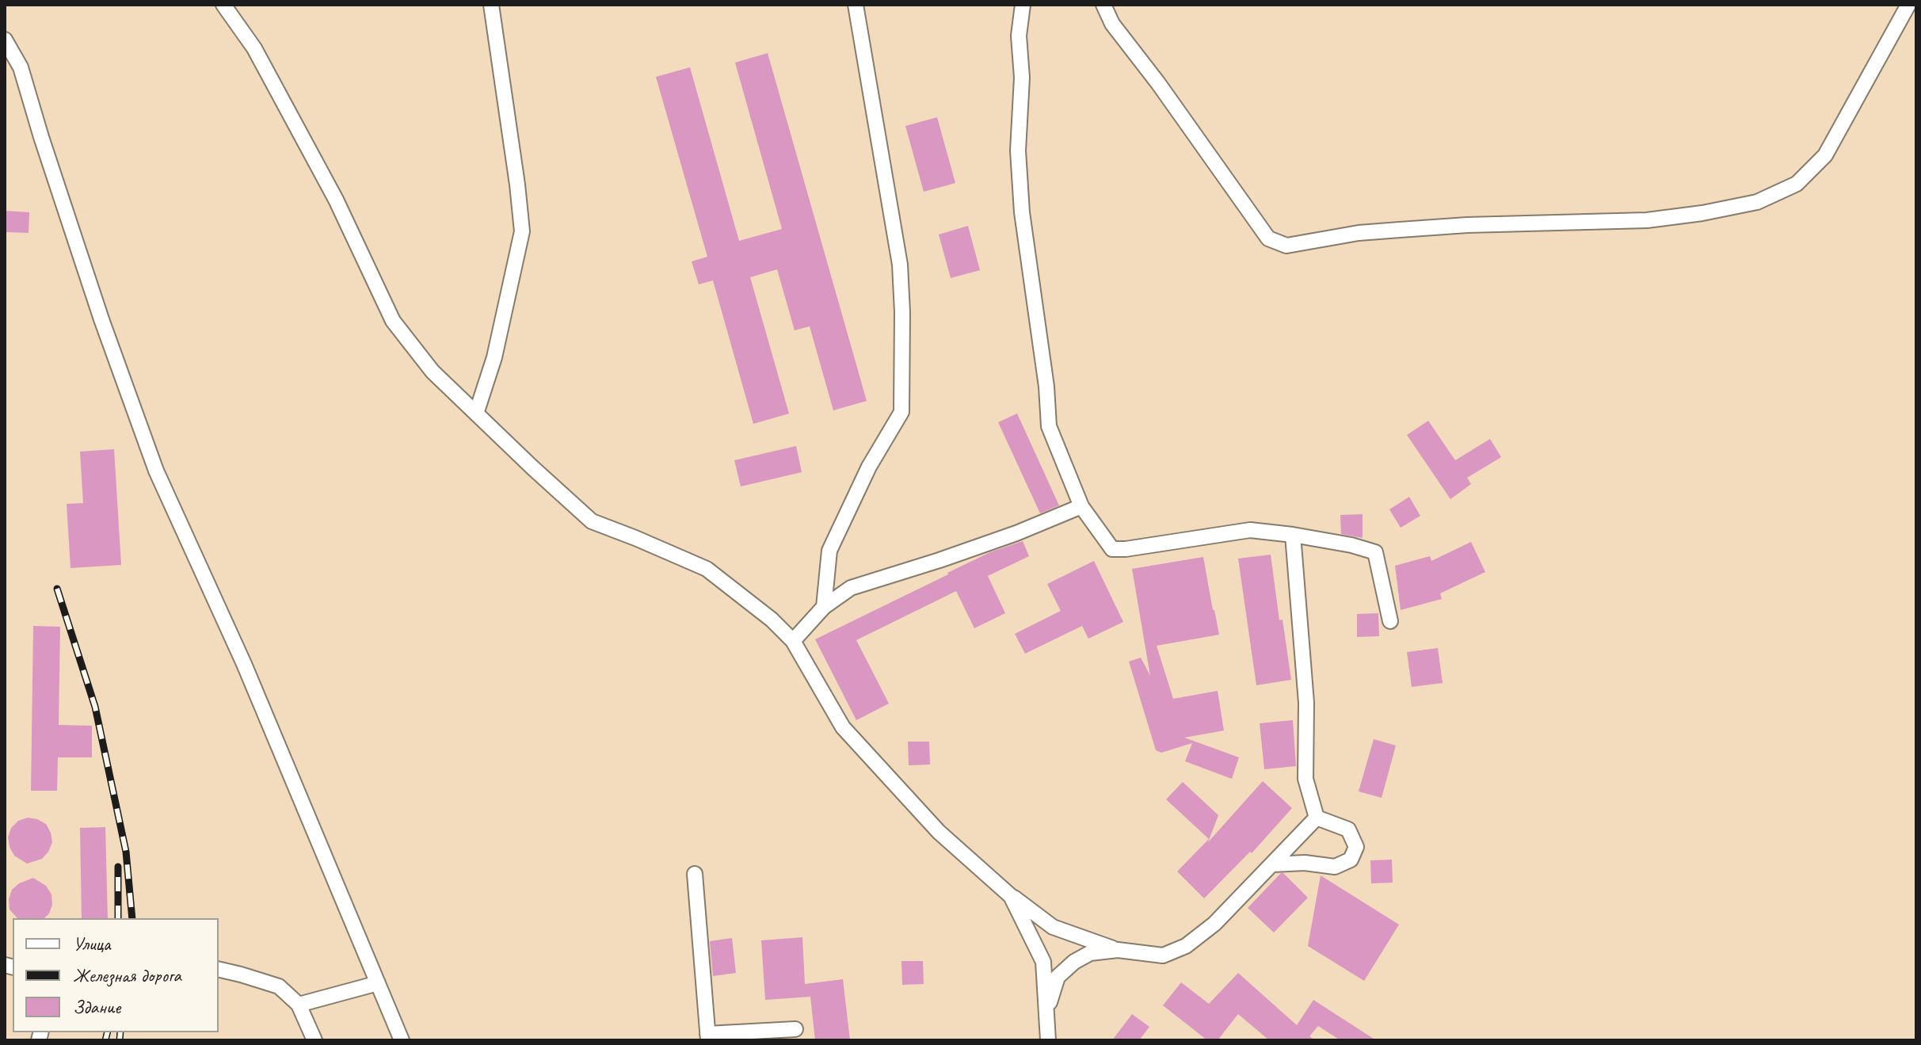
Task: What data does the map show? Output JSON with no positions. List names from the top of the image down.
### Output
{
  "legend": ["Улица", "Железная дорога", "Здание"]
}
